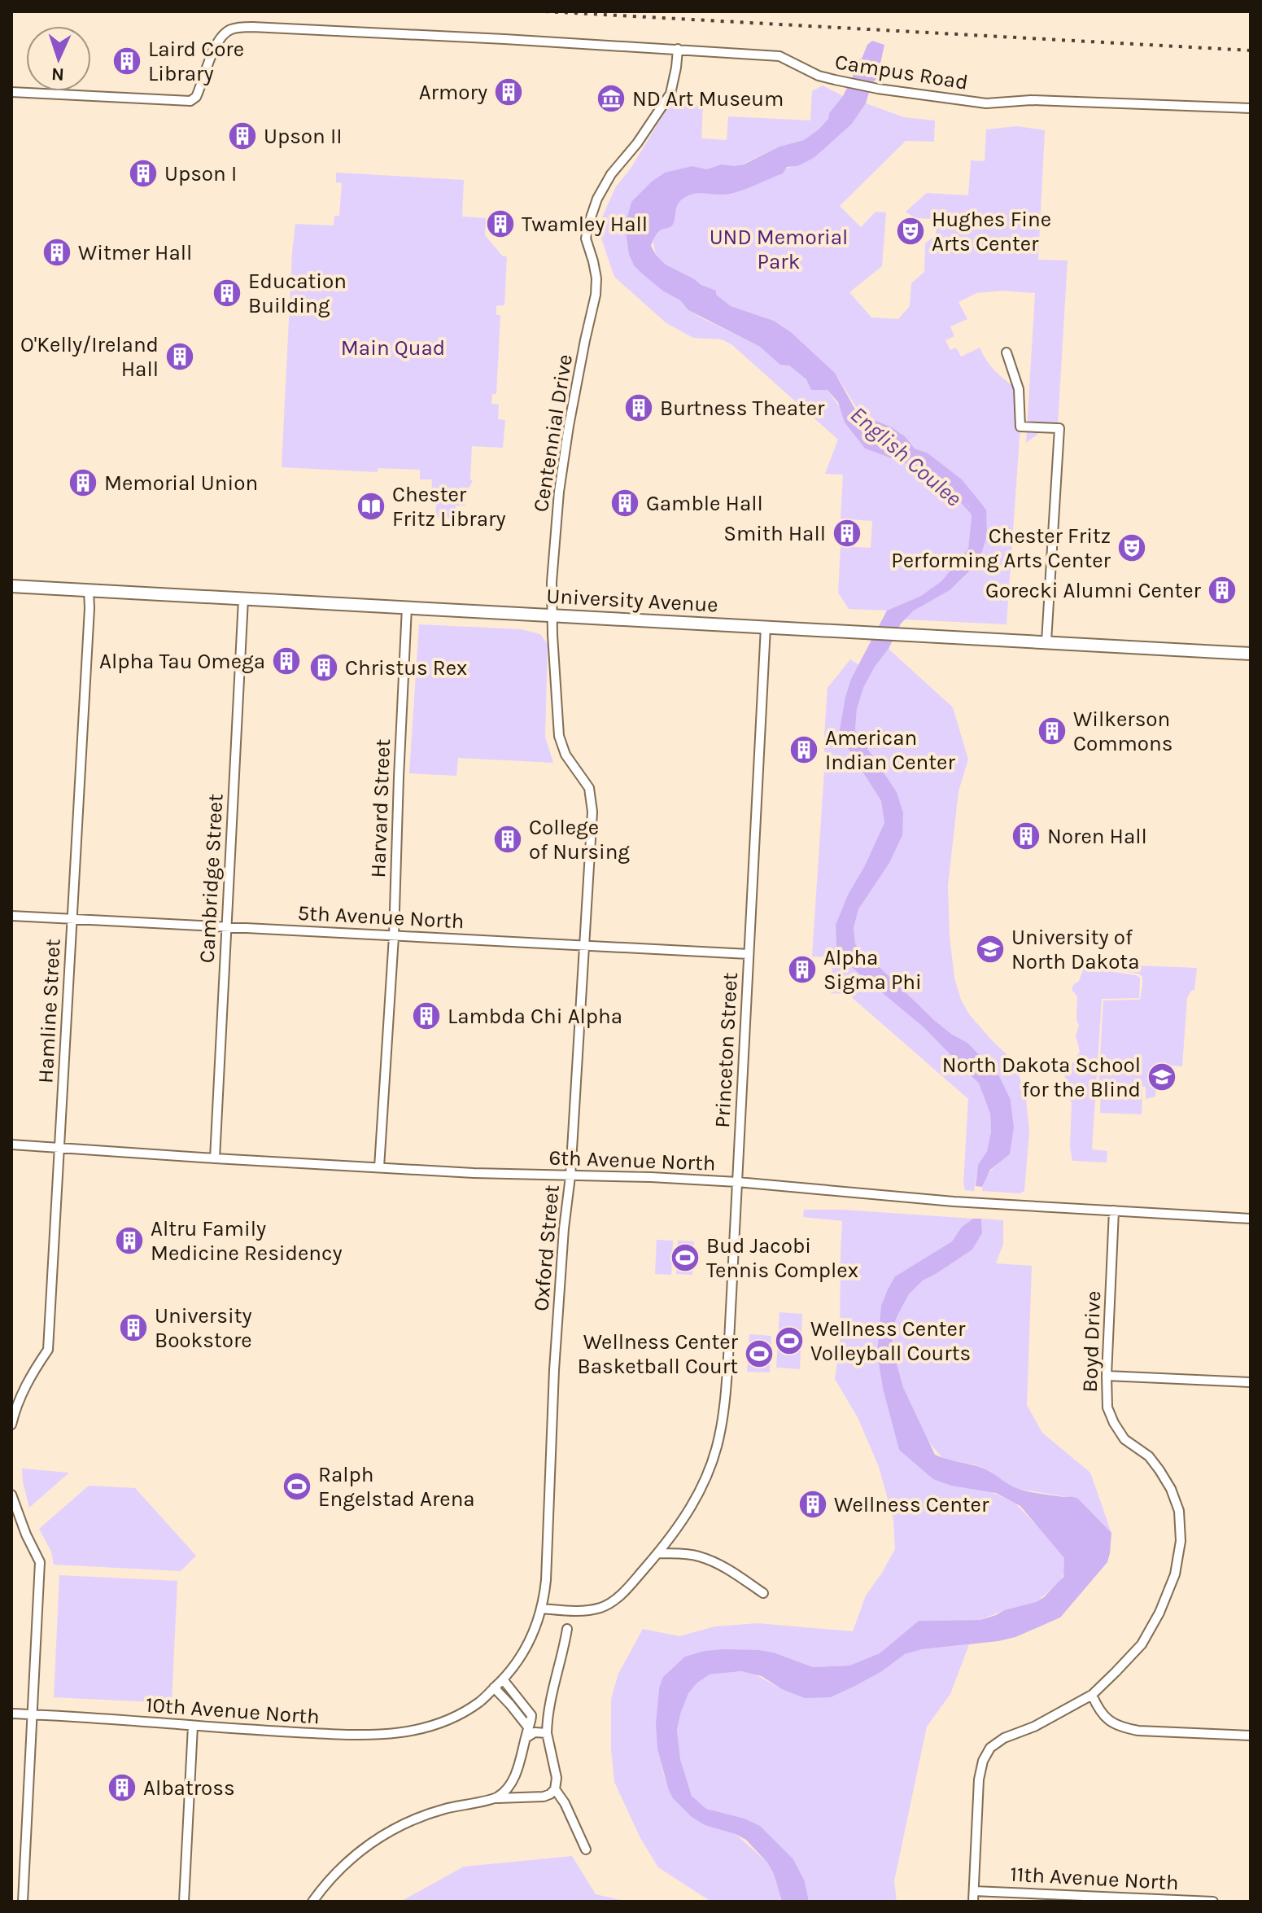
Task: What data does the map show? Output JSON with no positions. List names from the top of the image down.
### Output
{
  "streets": {
    "street": [
      "Campus Road",
      "Centennial Drive",
      "University Avenue",
      "Harvard Street",
      "Cambridge Street",
      "5th Avenue North",
      "Hamline Street",
      "Princeton Street",
      "6th Avenue North",
      "Oxford Street",
      "Boyd Drive",
      "10th Avenue North",
      "11th Avenue North"
    ]
  },
  "crossings": [
    ["Campus Road", "Centennial Drive"],
    ["Centennial Drive", "University Avenue"],
    ["Centennial Drive", "Oxford Street"],
    ["University Avenue", "Harvard Street"],
    ["University Avenue", "Cambridge Street"],
    ["University Avenue", "Hamline Street"],
    ["University Avenue", "Princeton Street"],
    ["Harvard Street", "5th Avenue North"],
    ["Harvard Street", "6th Avenue North"],
    ["Cambridge Street", "5th Avenue North"],
    ["Cambridge Street", "6th Avenue North"],
    ["5th Avenue North", "Hamline Street"],
    ["5th Avenue North", "Princeton Street"],
    ["5th Avenue North", "Oxford Street"],
    ["Hamline Street", "6th Avenue North"],
    ["Princeton Street", "6th Avenue North"],
    ["Princeton Street", "Oxford Street"],
    ["6th Avenue North", "Oxford Street"],
    ["6th Avenue North", "Boyd Drive"],
    ["Oxford Street", "10th Avenue North"],
    ["Boyd Drive", "11th Avenue North"]
  ],
  "water": ["English Coulee"],
  "parks": ["UND Memorial Park", "Main Quad"],
  "places": {
    "building": [
      "Laird Core Library",
      "Armory",
      "Upson II",
      "Upson I",
      "Twamley Hall",
      "Witmer Hall",
      "Education Building",
      "O'Kelly/Ireland Hall",
      "Burtness Theater",
      "Memorial Union",
      "Gamble Hall",
      "Smith Hall",
      "Gorecki Alumni Center",
      "Alpha Tau Omega",
      "Christus Rex",
      "Wilkerson Commons",
      "American Indian Center",
      "Noren Hall",
      "College of Nursing",
      "Alpha Sigma Phi",
      "Lambda Chi Alpha",
      "Altru Family Medicine Residency",
      "University Bookstore",
      "Wellness Center",
      "Albatross"
    ],
    "museum": ["ND Art Museum"],
    "theatre": ["Hughes Fine Arts Center", "Chester Fritz Performing Arts Center"],
    "library": ["Chester Fritz Library"],
    "school or university": ["University of North Dakota", "North Dakota School for the Blind"],
    "sports": [
      "Bud Jacobi Tennis Complex",
      "Wellness Center Volleyball Courts",
      "Wellness Center Basketball Court",
      "Ralph Engelstad Arena"
    ]
  },
  "north": "bottom"
}
